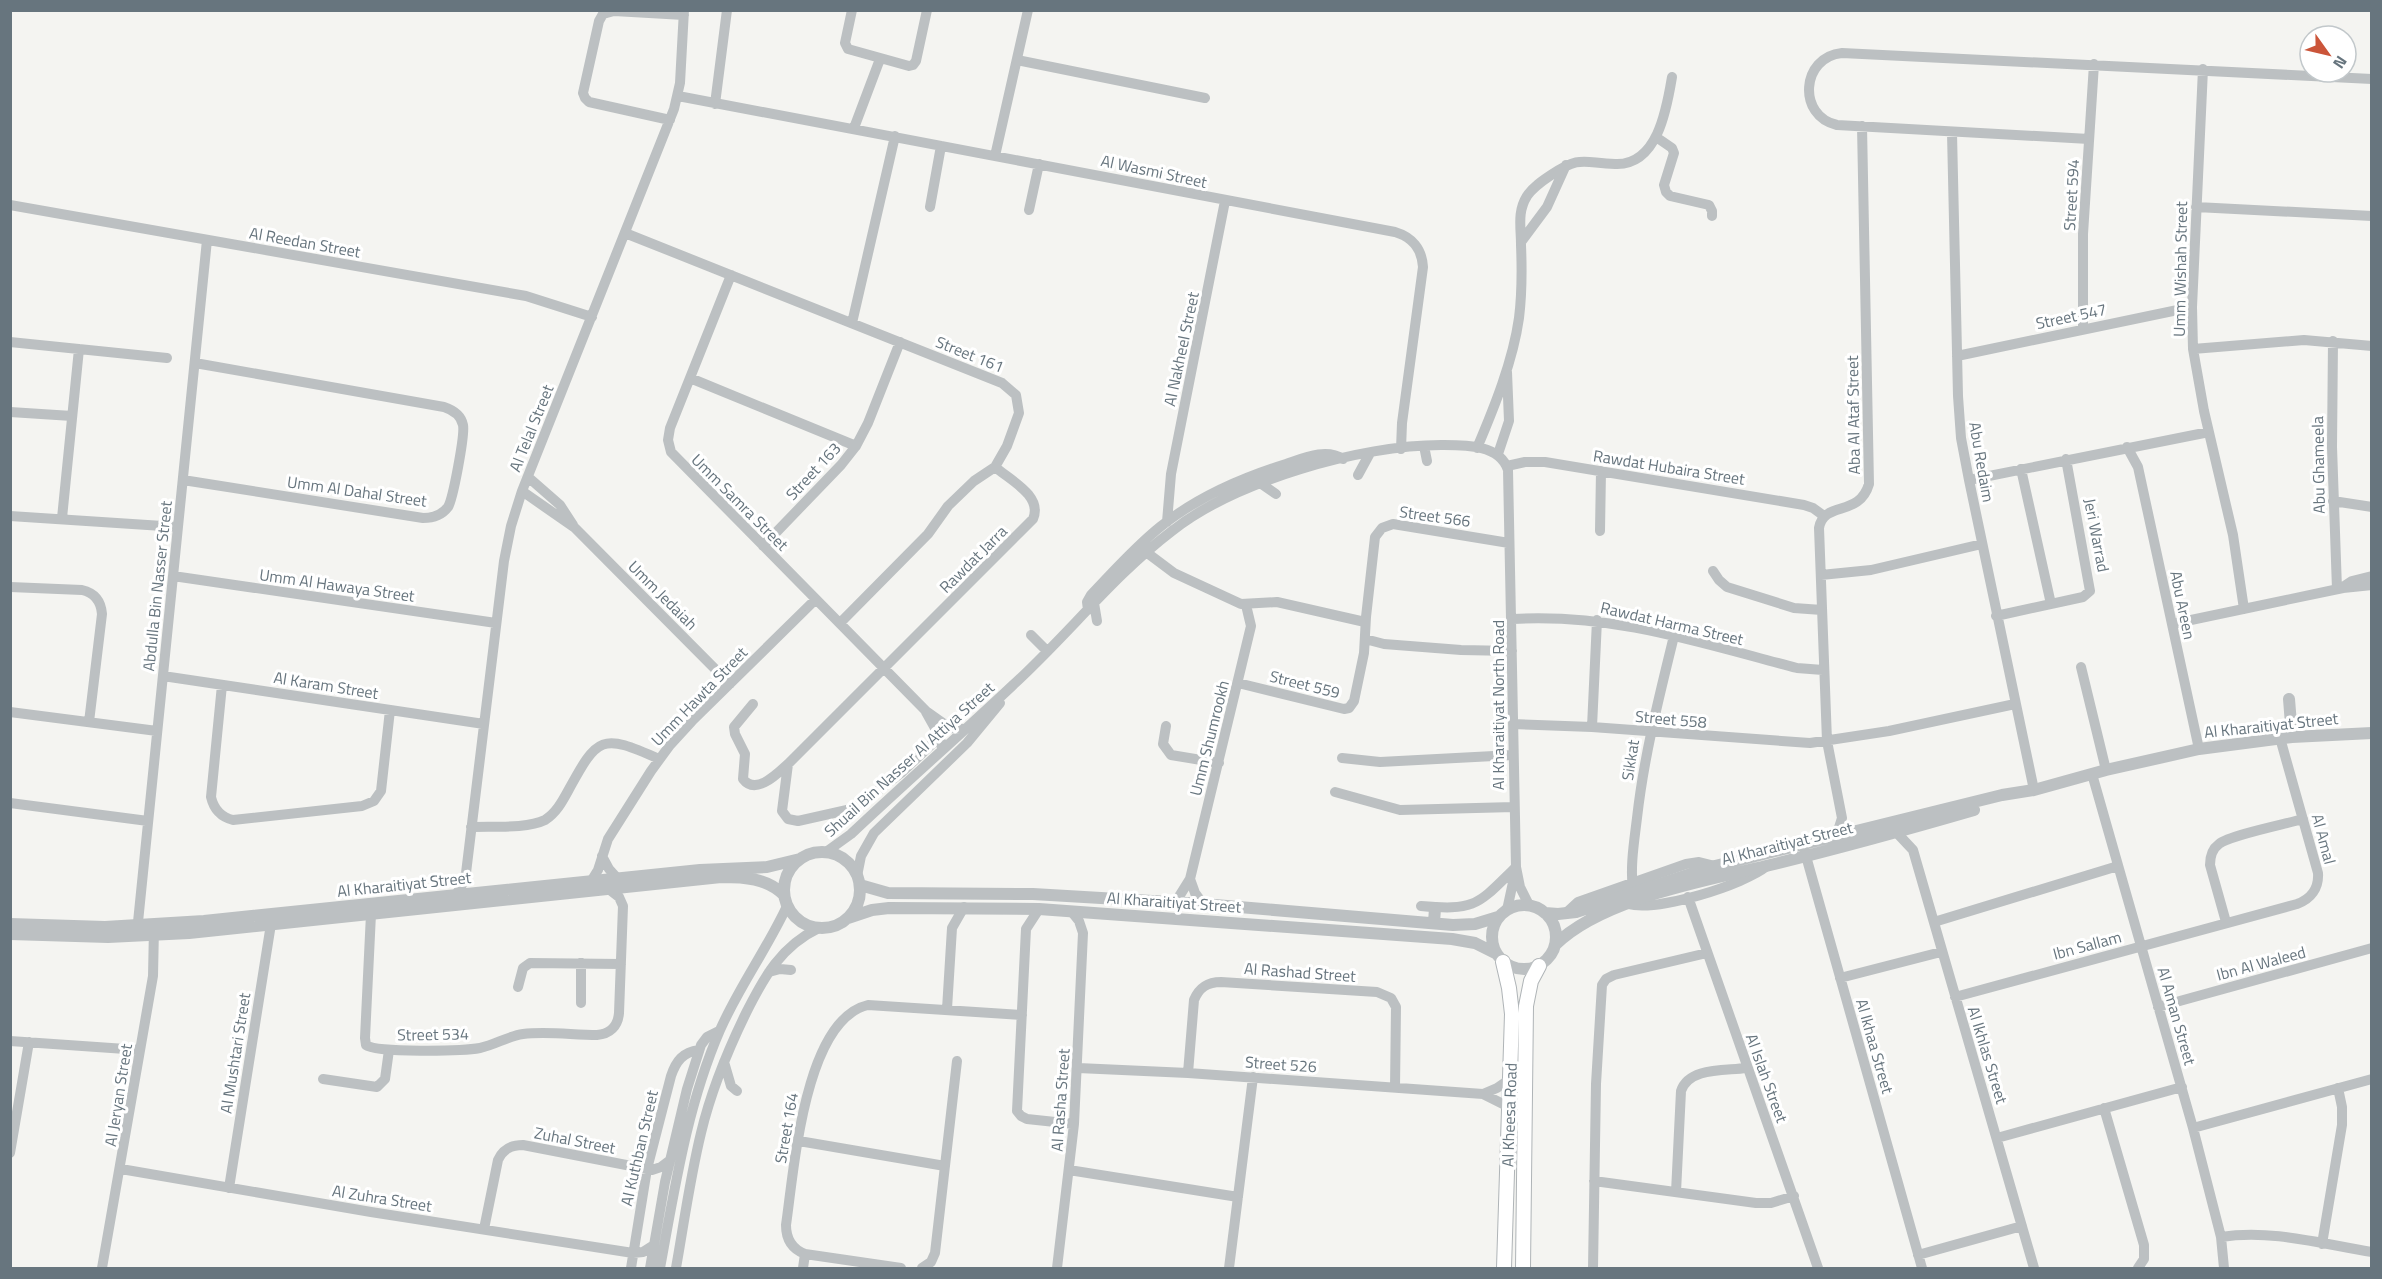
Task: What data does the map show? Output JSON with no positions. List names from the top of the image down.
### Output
{
  "streets": {
    "main road": ["Al Kheesa Road"],
    "street": [
      "Al Wasmi Street",
      "Street 594",
      "Al Reedan Street",
      "Umm Wishah Street",
      "Street 547",
      "Al Nakheel Street",
      "Street 161",
      "Aba Al Ataf Street",
      "Al Telal Street",
      "Abu Redaim",
      "Abu Ghameela",
      "Rawdat Hubaira Street",
      "Street 163",
      "Umm Al Dahal Street",
      "Umm Samra Street",
      "Street 566",
      "Jeri Warrad",
      "Rawdat Jarra",
      "Umm Al Hawaya Street",
      "Abdulla Bin Nasser Street",
      "Umm Jedaiah",
      "Abu Areen",
      "Rawdat Harma Street",
      "Street 559",
      "Al Karam Street",
      "Umm Hawta Street",
      "Al Kharaitiyat North Road",
      "Street 558",
      "Al Kharaitiyat Street",
      "Umm Shumrookh",
      "Shuail Bin Nasser Al Attiya Street",
      "Sikkat",
      "Al Amal",
      "Ibn Sallam",
      "Ibn Al Waleed",
      "Al Rashad Street",
      "Al Aman Street",
      "Street 534",
      "Al Ikhaa Street",
      "Al Mushtari Street",
      "Al Ikhlas Street",
      "Street 526",
      "Al Islah Street",
      "Al Jeryan Street",
      "Al Rasha Street",
      "Street 164",
      "Zuhal Street",
      "Al Kuthban Street",
      "Al Zuhra Street"
    ]
  },
  "crossings": [
    ["Al Wasmi Street", "Al Nakheel Street"],
    ["Al Wasmi Street", "Al Telal Street"],
    ["Al Wasmi Street", "Shuail Bin Nasser Al Attiya Street"],
    ["Street 594", "Street 547"],
    ["Al Reedan Street", "Al Telal Street"],
    ["Al Reedan Street", "Abdulla Bin Nasser Street"],
    ["Umm Wishah Street", "Street 547"],
    ["Street 547", "Abu Redaim"],
    ["Street 161", "Street 163"],
    ["Street 161", "Umm Samra Street"],
    ["Street 161", "Rawdat Jarra"],
    ["Aba Al Ataf Street", "Rawdat Hubaira Street"],
    ["Al Telal Street", "Umm Al Hawaya Street"],
    ["Al Telal Street", "Umm Jedaiah"],
    ["Al Telal Street", "Al Karam Street"],
    ["Al Telal Street", "Al Kharaitiyat Street"],
    ["Abu Redaim", "Jeri Warrad"],
    ["Abu Redaim", "Street 558"],
    ["Abu Redaim", "Al Kharaitiyat Street"],
    ["Street 163", "Umm Samra Street"],
    ["Umm Al Dahal Street", "Abdulla Bin Nasser Street"],
    ["Umm Samra Street", "Rawdat Jarra"],
    ["Umm Samra Street", "Umm Hawta Street"],
    ["Umm Samra Street", "Shuail Bin Nasser Al Attiya Street"],
    ["Street 566", "Street 559"],
    ["Street 566", "Al Kharaitiyat North Road"],
    ["Umm Al Hawaya Street", "Abdulla Bin Nasser Street"],
    ["Abdulla Bin Nasser Street", "Al Karam Street"],
    ["Abdulla Bin Nasser Street", "Al Kharaitiyat Street"],
    ["Umm Jedaiah", "Umm Hawta Street"],
    ["Abu Areen", "Al Kharaitiyat Street"],
    ["Rawdat Harma Street", "Al Kharaitiyat North Road"],
    ["Rawdat Harma Street", "Sikkat"],
    ["Street 559", "Umm Shumrookh"],
    ["Umm Hawta Street", "Al Kharaitiyat Street"],
    ["Al Kharaitiyat North Road", "Street 558"],
    ["Al Kharaitiyat North Road", "Al Kharaitiyat Street"],
    ["Al Kharaitiyat North Road", "Al Kheesa Road"],
    ["Street 558", "Sikkat"],
    ["Al Kharaitiyat Street", "Umm Shumrookh"],
    ["Al Kharaitiyat Street", "Shuail Bin Nasser Al Attiya Street"],
    ["Al Kharaitiyat Street", "Sikkat"],
    ["Al Kharaitiyat Street", "Al Amal"],
    ["Al Kharaitiyat Street", "Al Aman Street"],
    ["Al Kharaitiyat Street", "Street 534"],
    ["Al Kharaitiyat Street", "Al Ikhaa Street"],
    ["Al Kharaitiyat Street", "Al Mushtari Street"],
    ["Al Kharaitiyat Street", "Al Ikhlas Street"],
    ["Al Kharaitiyat Street", "Al Jeryan Street"],
    ["Al Kharaitiyat Street", "Al Kheesa Road"],
    ["Al Amal", "Ibn Sallam"],
    ["Ibn Sallam", "Al Aman Street"],
    ["Ibn Sallam", "Al Ikhlas Street"],
    ["Ibn Al Waleed", "Al Aman Street"],
    ["Al Rashad Street", "Street 526"],
    ["Al Mushtari Street", "Al Zuhra Street"],
    ["Street 526", "Al Rasha Street"],
    ["Street 526", "Al Kheesa Road"],
    ["Al Jeryan Street", "Al Zuhra Street"],
    ["Zuhal Street", "Al Kuthban Street"],
    ["Zuhal Street", "Al Zuhra Street"],
    ["Al Kuthban Street", "Al Zuhra Street"]
  ],
  "north": "bottom right"
}
